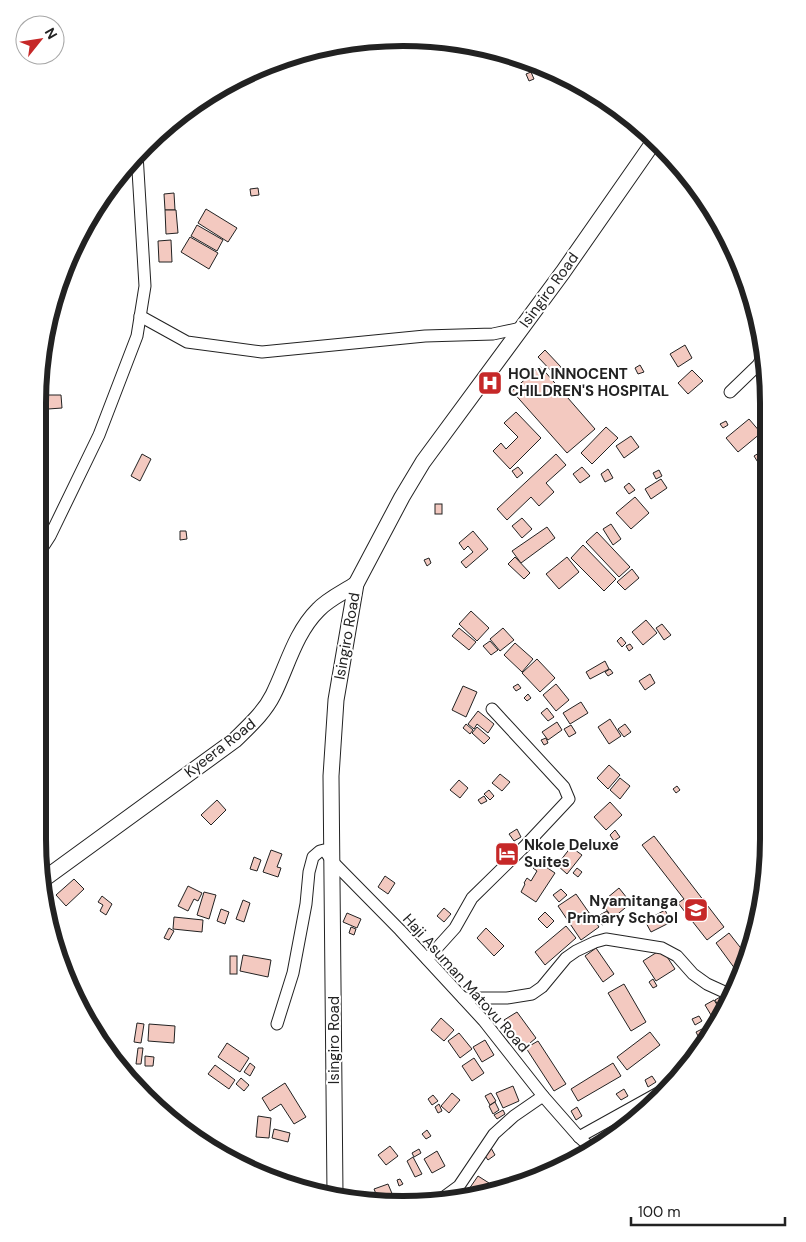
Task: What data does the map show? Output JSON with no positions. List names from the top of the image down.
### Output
{
  "streets": {
    "main road": ["Isingiro Road", "Kyeera Road"],
    "street": ["Haji Asuman Matovu Road"]
  },
  "crossings": [
    ["Isingiro Road", "Kyeera Road"],
    ["Isingiro Road", "Haji Asuman Matovu Road"]
  ],
  "places": {
    "hospital": ["HOLY INNOCENT CHILDREN'S HOSPITAL"],
    "hotel": ["Nkole Deluxe Suites"],
    "school or university": ["Nyamitanga Primary School"]
  },
  "scale_bar": "100 m",
  "north": "top right"
}
